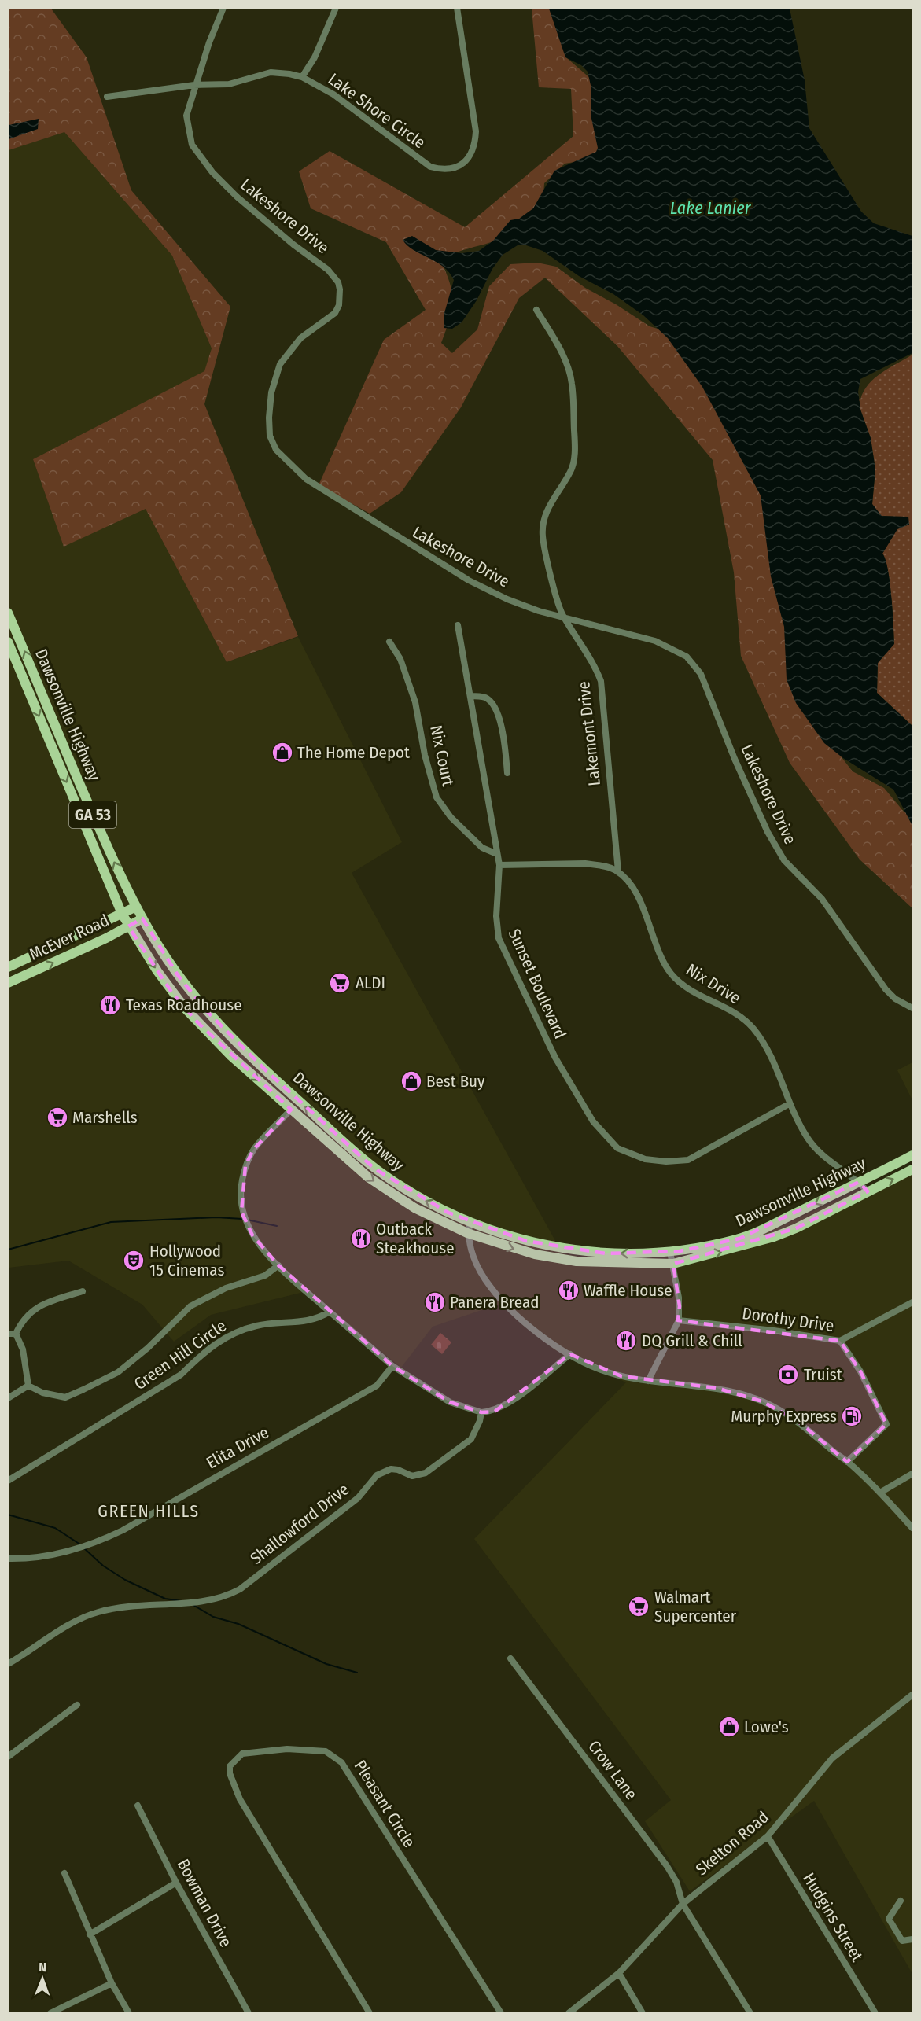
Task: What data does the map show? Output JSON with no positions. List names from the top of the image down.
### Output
{
  "streets": {
    "main road": ["Dawsonville Highway", "GA 53", "McEver Road"],
    "street": [
      "Lake Shore Circle",
      "Lakeshore Drive",
      "Lakemont Drive",
      "Nix Court",
      "Sunset Boulevard",
      "Nix Drive",
      "Dorothy Drive",
      "Green Hill Circle",
      "Elita Drive",
      "Shallowford Drive",
      "Crow Lane",
      "Pleasant Circle",
      "Skelton Road",
      "Bowman Drive",
      "Hudgins Street"
    ]
  },
  "crossings": [
    ["Lake Shore Circle", "Lakeshore Drive"],
    ["Lakeshore Drive", "Lakemont Drive"],
    ["Dawsonville Highway", "McEver Road"],
    ["Dawsonville Highway", "Nix Drive"],
    ["Lakemont Drive", "Nix Drive"],
    ["Nix Court", "Sunset Boulevard"],
    ["Sunset Boulevard", "Nix Drive"],
    ["Crow Lane", "Skelton Road"],
    ["Skelton Road", "Hudgins Street"]
  ],
  "districts": ["GREEN HILLS"],
  "water": ["Lake Lanier"],
  "places": {
    "shop": ["The Home Depot", "Best Buy", "Lowe's"],
    "supermarket": ["ALDI", "Marshells", "Walmart Supercenter"],
    "restaurant": [
      "Texas Roadhouse",
      "Outback Steakhouse",
      "Waffle House",
      "Panera Bread",
      "DQ Grill & Chill"
    ],
    "theatre": ["Hollywood 15 Cinemas"],
    "bank": ["Truist"],
    "fuel station": ["Murphy Express"]
  },
  "north": "top"
}
